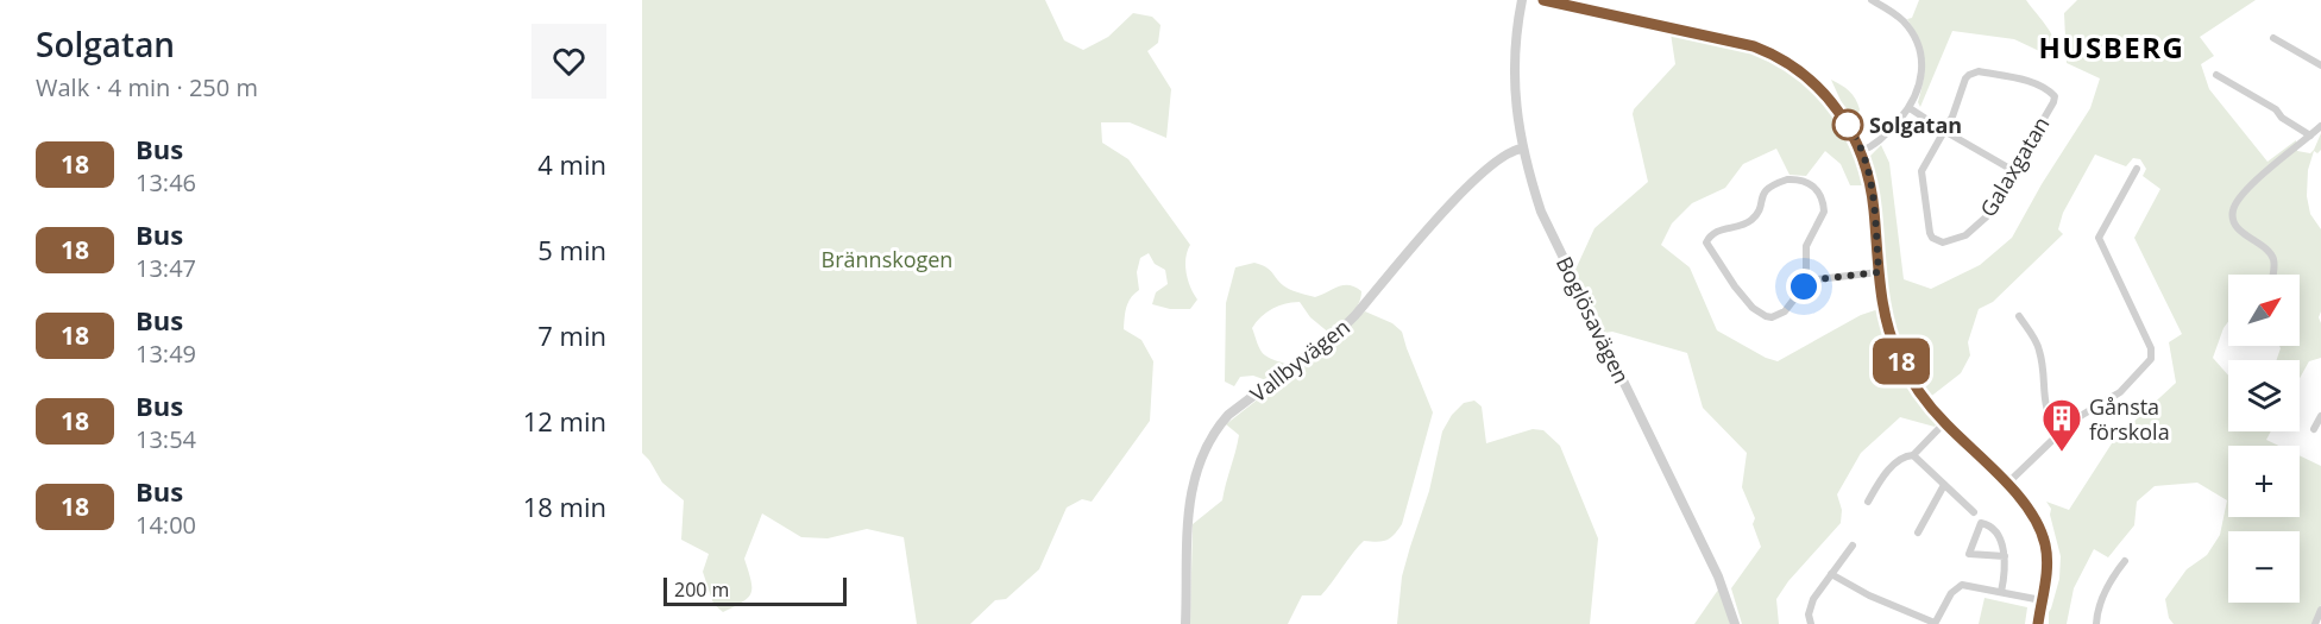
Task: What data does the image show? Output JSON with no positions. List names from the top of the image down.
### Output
{
  "streets": {
    "street": ["Galaxgatan", "Boglösavägen", "Vallbyvägen"]
  },
  "crossings": [
    ["Boglösavägen", "Vallbyvägen"]
  ],
  "districts": ["HUSBERG"],
  "parks": ["Brännskogen"],
  "places": {
    "other": ["Solgatan"],
    "building": ["Gånsta förskola"]
  },
  "lines": ["bus line 18"],
  "scale_bar": "200 m",
  "north": "top right",
  "page": {
    "heading": ["Solgatan", "Walk · 4 min · 250 m"],
    "on_map": "18",
    "list": [
      {
        "mark": "18",
        "name": "Bus",
        "note": "13:46",
        "value": "4 min"
      },
      {
        "mark": "18",
        "name": "Bus",
        "note": "13:47",
        "value": "5 min"
      },
      {
        "mark": "18",
        "name": "Bus",
        "note": "13:49",
        "value": "7 min"
      },
      {
        "mark": "18",
        "name": "Bus",
        "note": "13:54",
        "value": "12 min"
      },
      {
        "mark": "18",
        "name": "Bus",
        "note": "14:00",
        "value": "18 min"
      }
    ],
    "map_buttons": ["+", "−"],
    "scale": "200 m"
  }
}
